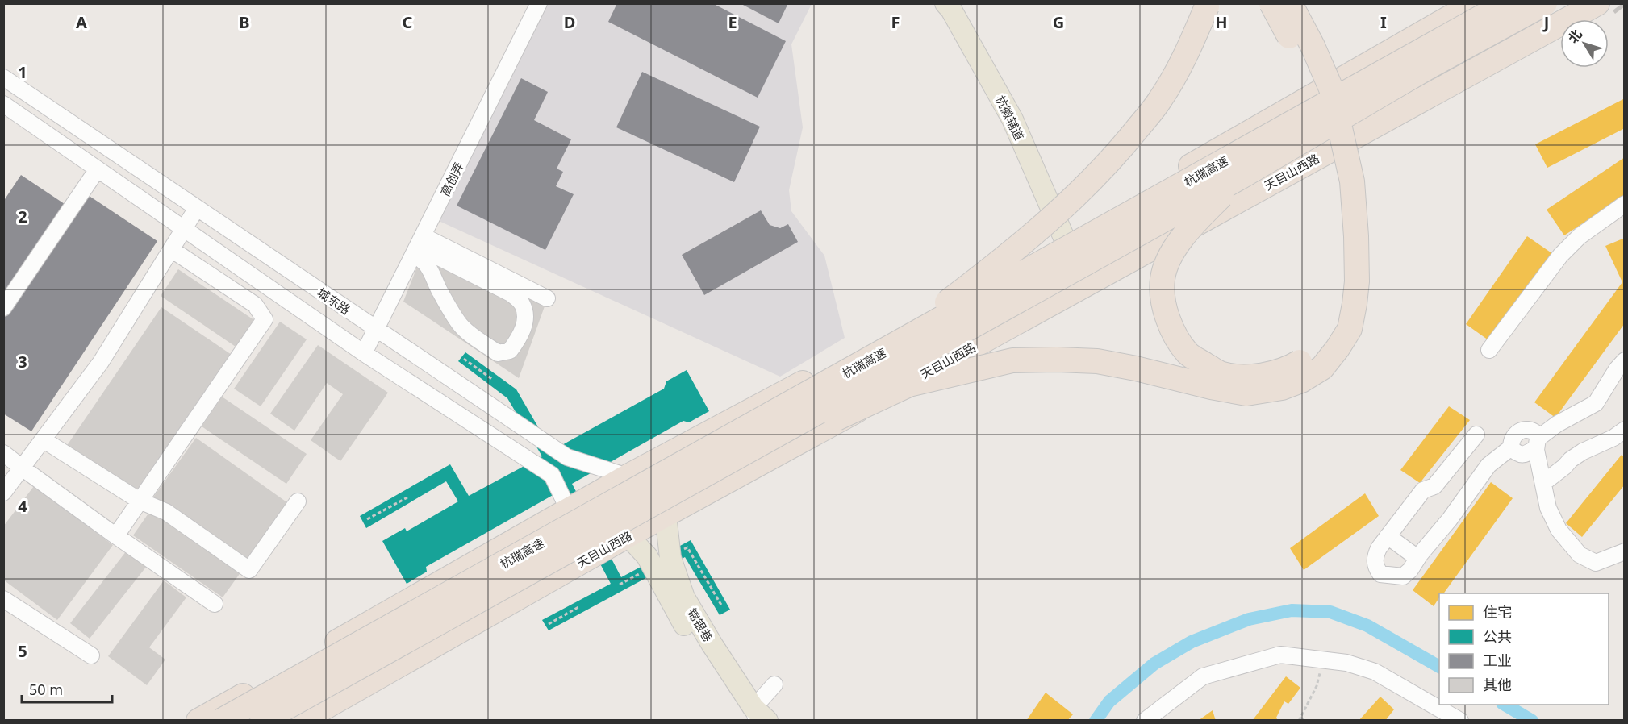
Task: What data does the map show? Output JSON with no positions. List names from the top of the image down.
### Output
{
  "streets": {
    "highway": ["杭瑞高速", "天目山西路"],
    "main road": ["杭徽辅道", "锦银巷"],
    "street": ["高创弄", "城东路"]
  },
  "crossings": [
    ["杭瑞高速", "天目山西路"],
    ["杭瑞高速", "城东路"],
    ["杭瑞高速", "锦银巷"],
    ["天目山西路", "城东路"],
    ["天目山西路", "锦银巷"],
    ["高创弄", "城东路"],
    ["城东路", "锦银巷"]
  ],
  "legend": [
    "住宅",
    "公共",
    "工业",
    "其他"
  ],
  "scale_bar": "50 m",
  "north": "top left",
  "grid": {
    "columns": [
      "A",
      "B",
      "C",
      "D",
      "E",
      "F",
      "G",
      "H",
      "I",
      "J"
    ],
    "rows": [
      "1",
      "2",
      "3",
      "4",
      "5"
    ]
  }
}
